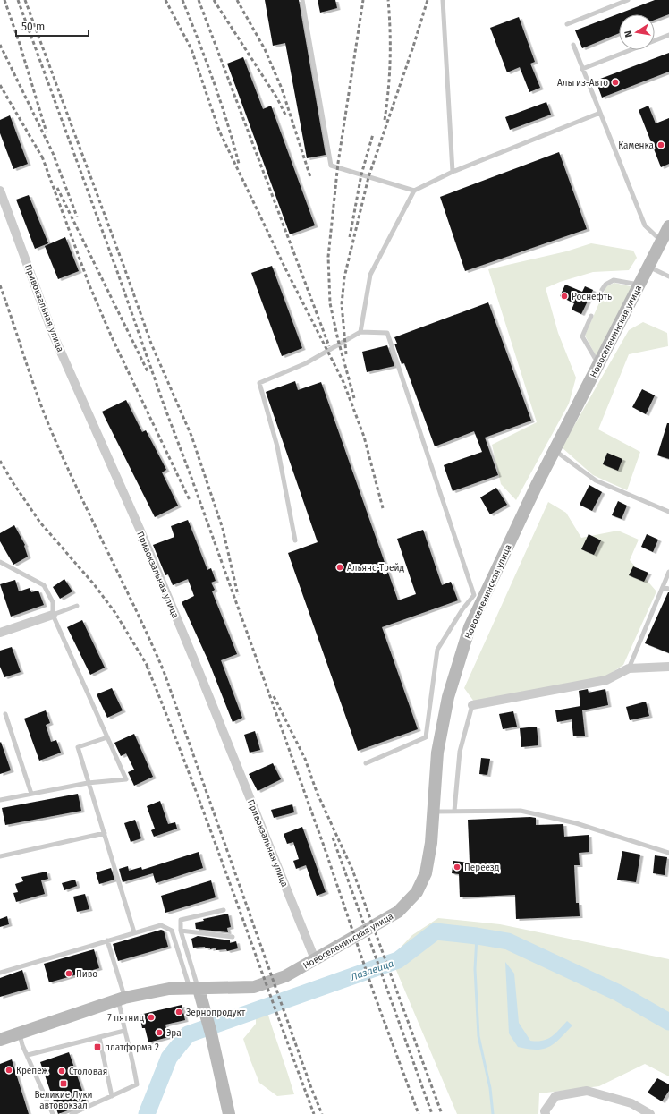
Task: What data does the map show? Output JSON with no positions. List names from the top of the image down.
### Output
{
  "streets": {
    "main road": ["Новоселенинская улица"],
    "street": ["Привокзальная улица"]
  },
  "crossings": [
    ["Привокзальная улица", "Новоселенинская улица"]
  ],
  "water": ["Лазавица"],
  "places": {
    "other": [
      "Альгиз-Авто",
      "Каменка",
      "Роснефть",
      "Альянс-Трейд",
      "Переезд",
      "Пиво",
      "Зернопродукт",
      "7 пятниц",
      "Эра",
      "Крепеж",
      "Столовая"
    ],
    "transit": ["платформа 2", "Великие Луки автовокзал"]
  },
  "scale_bar": "50 m",
  "north": "left"
}
